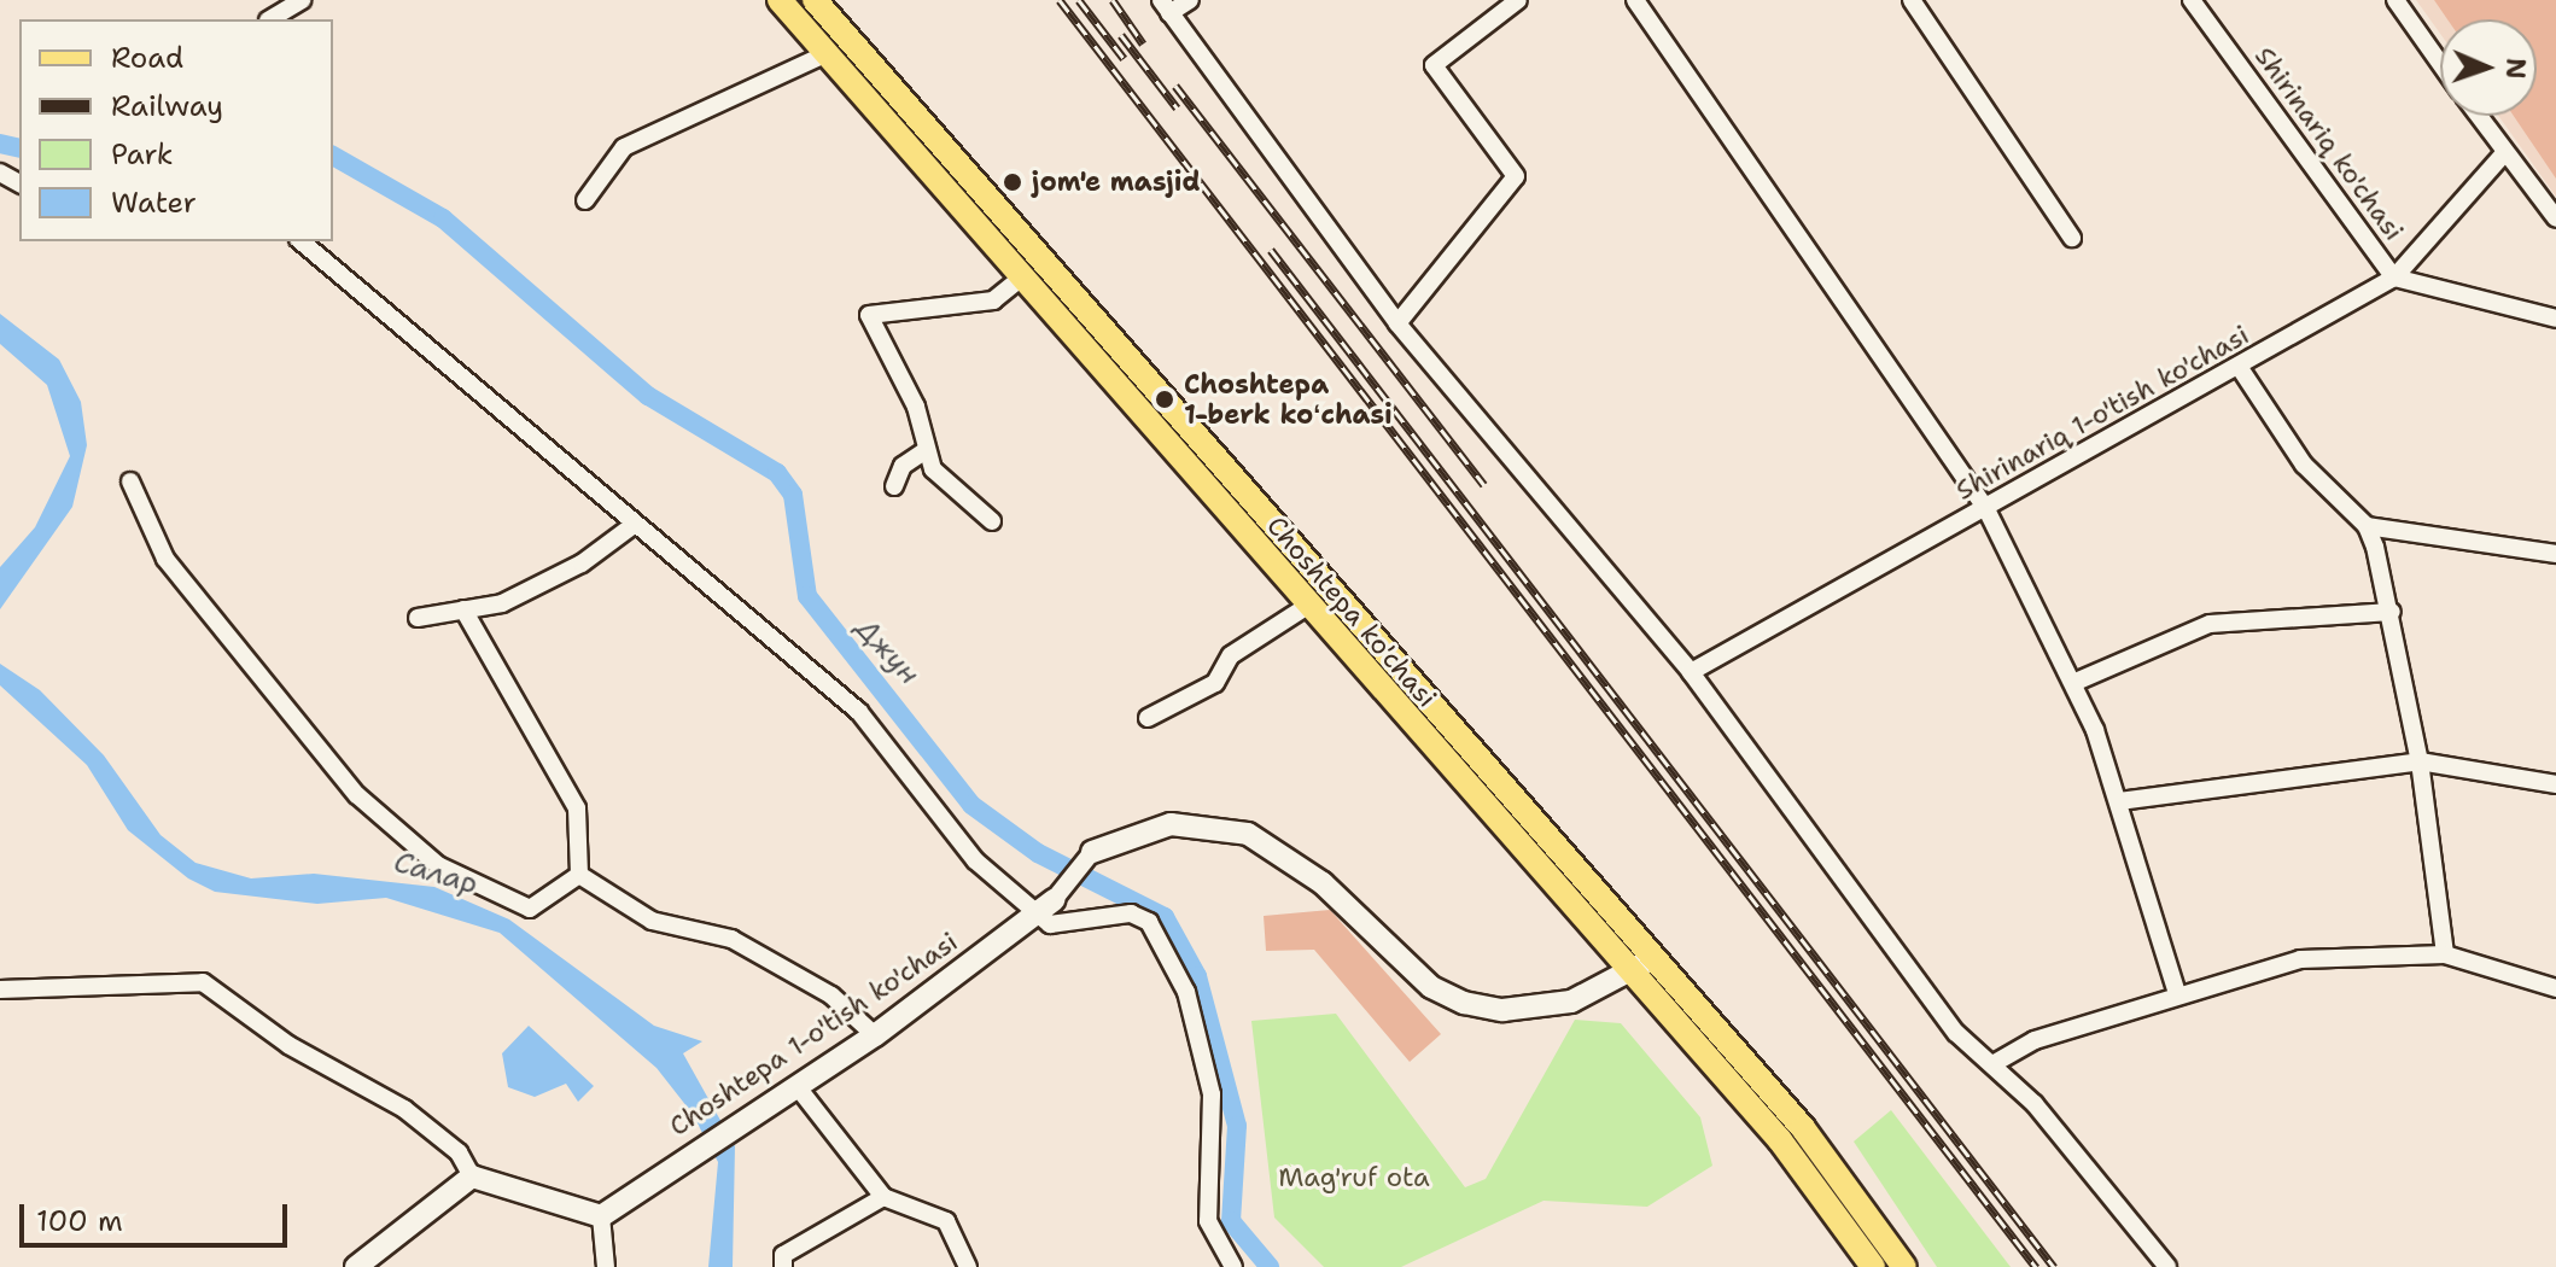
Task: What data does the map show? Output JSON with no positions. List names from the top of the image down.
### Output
{
  "streets": {
    "main road": ["Choshtepa ko'chasi"],
    "street": ["Shirinariq ko'chasi", "Shirinariq 1-o'tish ko'chasi", "Choshtepa 1-o'tish ko'chasi"]
  },
  "crossings": [
    ["Shirinariq ko'chasi", "Shirinariq 1-o'tish ko'chasi"],
    ["Choshtepa ko'chasi", "Choshtepa 1-o'tish ko'chasi"]
  ],
  "water": ["Джун", "Салар"],
  "parks": ["Mag'ruf ota"],
  "places": ["jom'e masjid", "Choshtepa 1-berk koʻchasi"],
  "legend": [
    "Road",
    "Railway",
    "Park",
    "Water"
  ],
  "scale_bar": "100 m",
  "north": "right"
}
